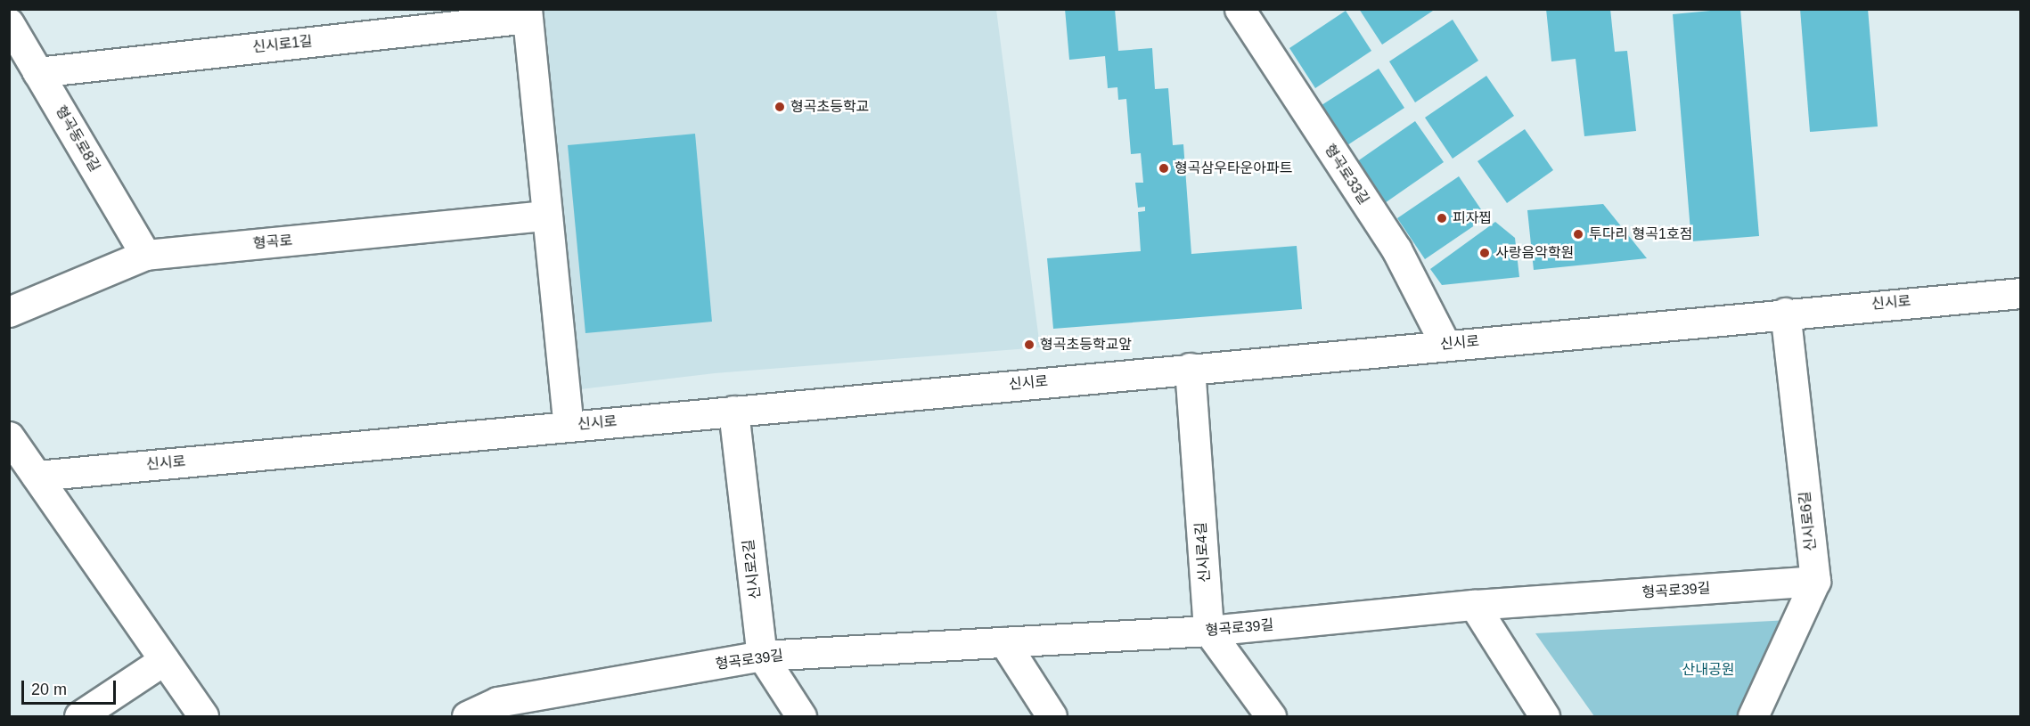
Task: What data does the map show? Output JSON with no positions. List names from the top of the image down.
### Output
{
  "streets": {
    "street": [
      "신시로1길",
      "형곡동로8길",
      "형곡로33길",
      "형곡로",
      "신시로",
      "신시로6길",
      "신시로4길",
      "신시로2길",
      "형곡로39길"
    ]
  },
  "crossings": [
    ["신시로1길", "형곡동로8길"],
    ["신시로1길", "형곡로"],
    ["신시로1길", "신시로"],
    ["형곡동로8길", "형곡로"],
    ["형곡로33길", "신시로"],
    ["신시로", "신시로6길"],
    ["신시로", "신시로4길"],
    ["신시로", "신시로2길"],
    ["신시로6길", "형곡로39길"],
    ["신시로4길", "형곡로39길"],
    ["신시로2길", "형곡로39길"]
  ],
  "parks": ["산내공원"],
  "places": [
    "형곡초등학교",
    "형곡삼우타운아파트",
    "피자찝",
    "투다리 형곡1호점",
    "사랑음악학원",
    "형곡초등학교앞"
  ],
  "scale_bar": "20 m"
}
